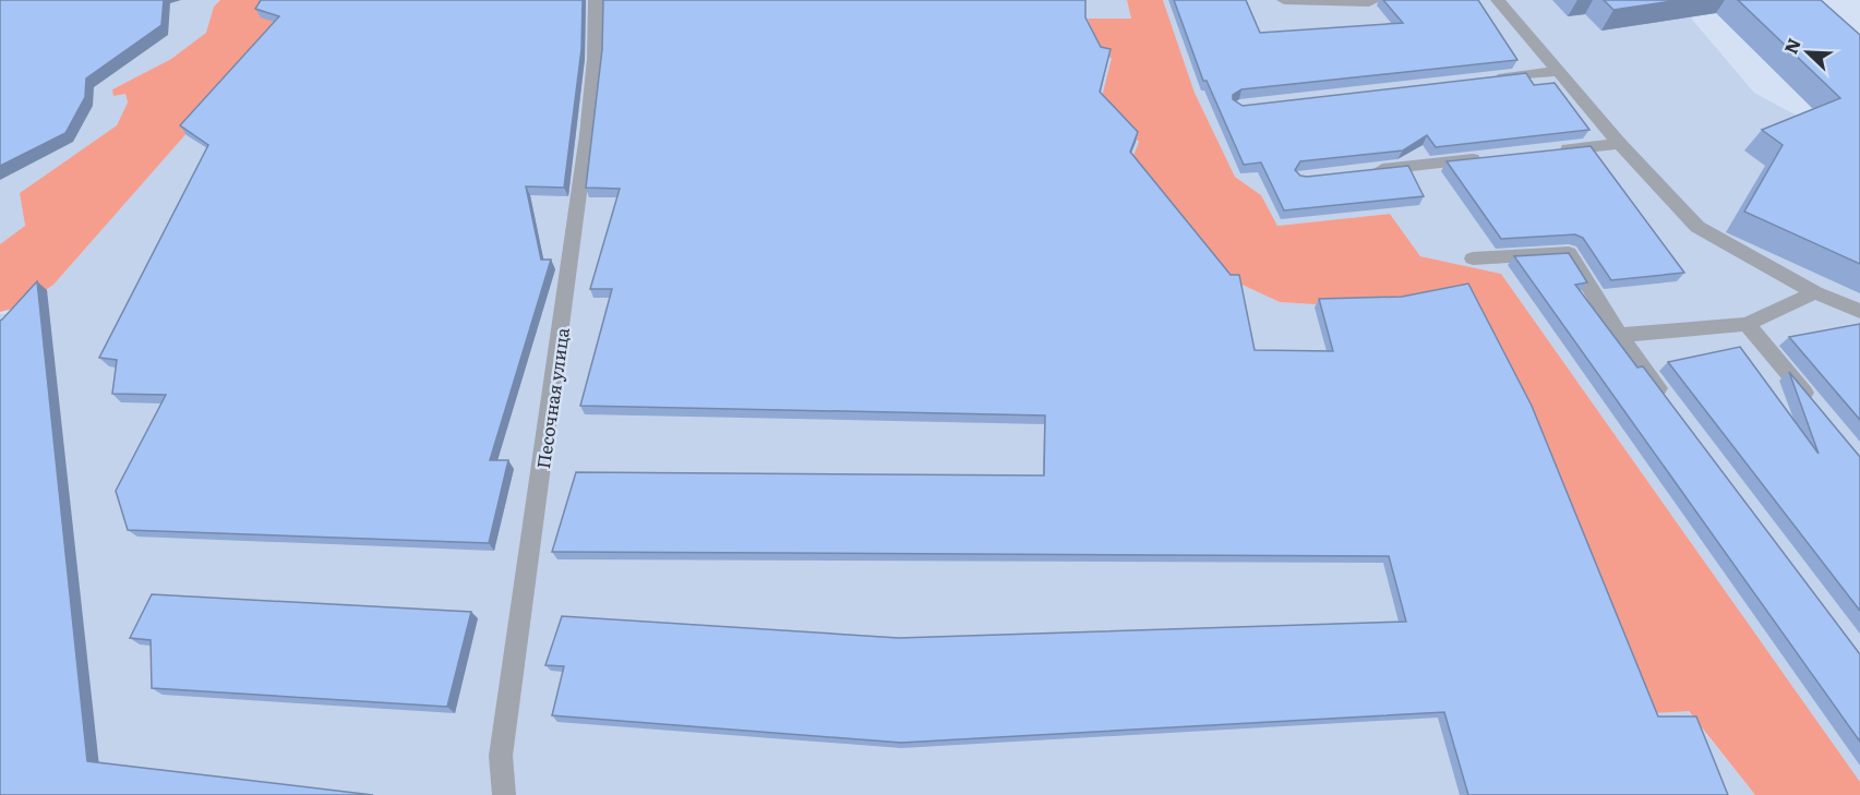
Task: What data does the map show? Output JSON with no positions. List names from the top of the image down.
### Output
{
  "streets": {
    "street": ["Песочная улица"]
  },
  "north": "top left"
}
